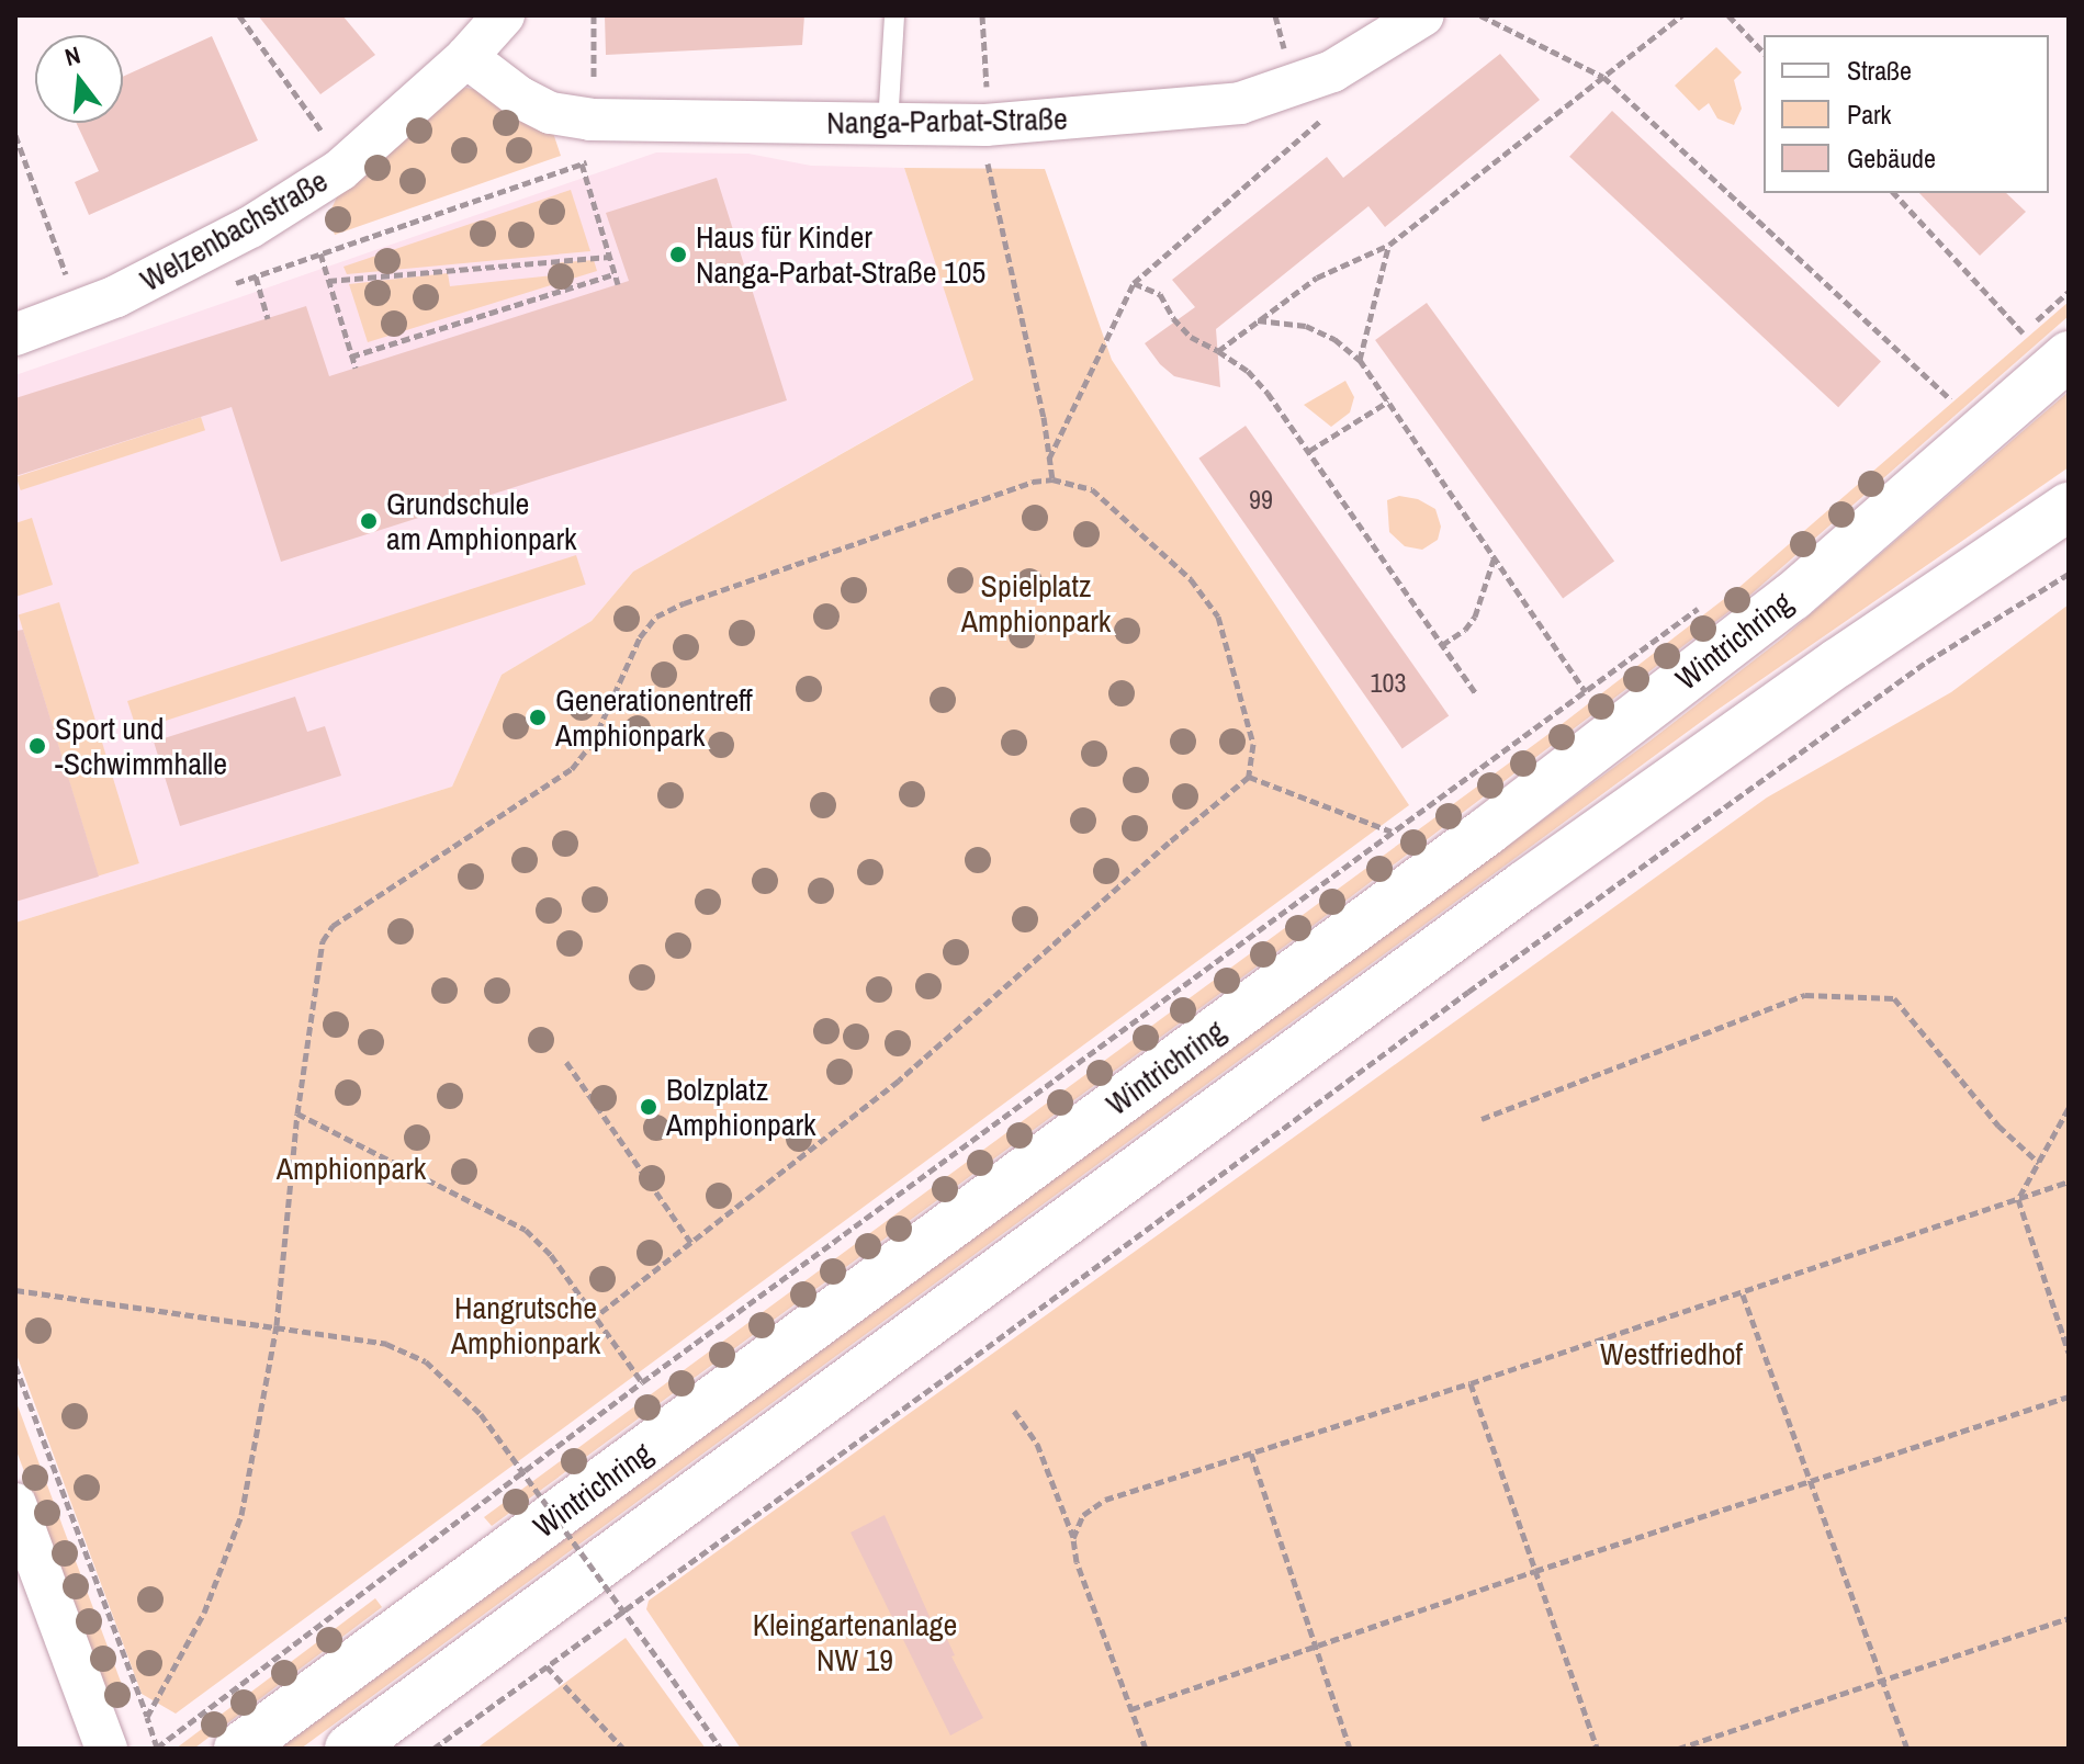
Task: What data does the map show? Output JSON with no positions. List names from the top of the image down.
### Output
{
  "streets": {
    "main road": ["Wintrichring"],
    "street": ["Nanga-Parbat-Straße", "Welzenbachstraße"]
  },
  "crossings": [
    ["Nanga-Parbat-Straße", "Welzenbachstraße"]
  ],
  "parks": [
    "Spielplatz Amphionpark",
    "Amphionpark",
    "Hangrutsche Amphionpark",
    "Westfriedhof",
    "Kleingartenanlage NW 19"
  ],
  "places": [
    "Haus für Kinder Nanga-Parbat-Straße 105",
    "Grundschule am Amphionpark",
    "Generationentreff Amphionpark",
    "Sport und -Schwimmhalle",
    "Bolzplatz Amphionpark"
  ],
  "house_numbers": ["99", "103"],
  "legend": ["Straße", "Park", "Gebäude"],
  "north": "top"
}
